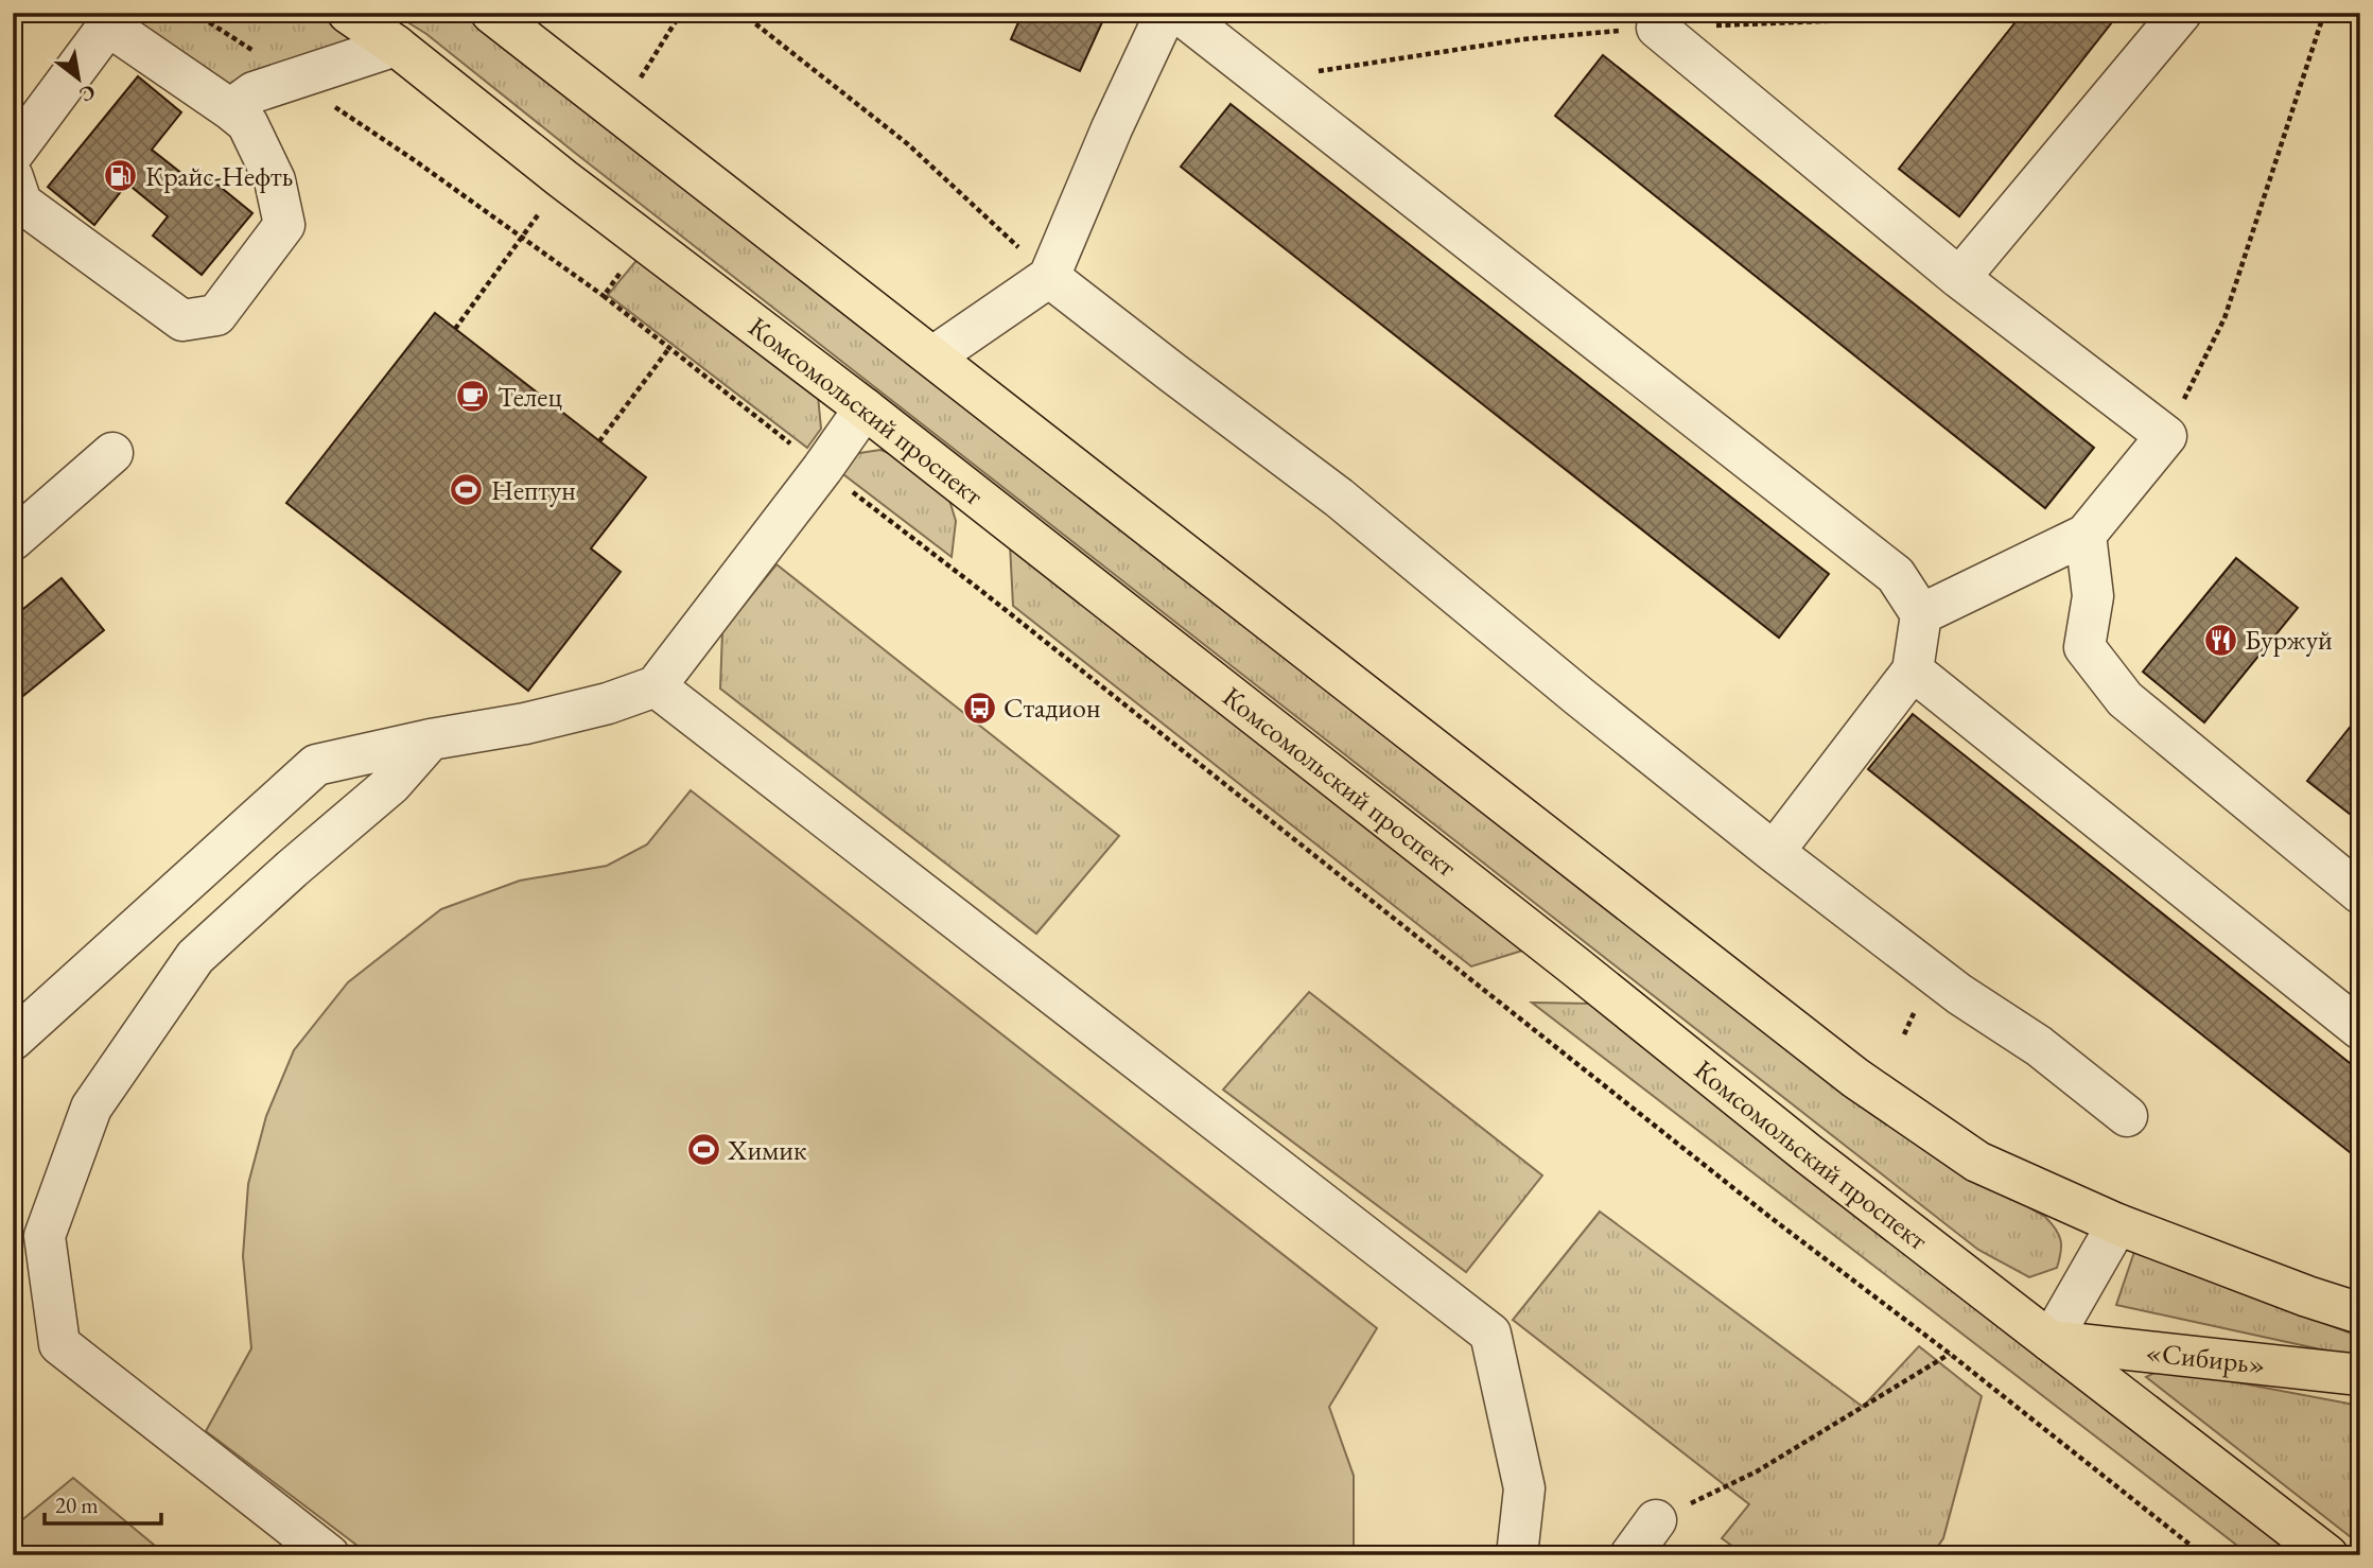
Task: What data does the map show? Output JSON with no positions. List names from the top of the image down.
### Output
{
  "streets": {
    "main road": ["Комсомольский проспект", "«Сибирь»"]
  },
  "crossings": [
    ["Комсомольский проспект", "«Сибирь»"]
  ],
  "places": {
    "fuel station": ["Крайс-Нефть"],
    "cafe": ["Телец"],
    "sports": ["Нептун", "Химик"],
    "restaurant": ["Буржуй"],
    "bus stop": ["Стадион"]
  },
  "scale_bar": "20 m",
  "north": "bottom right"
}
